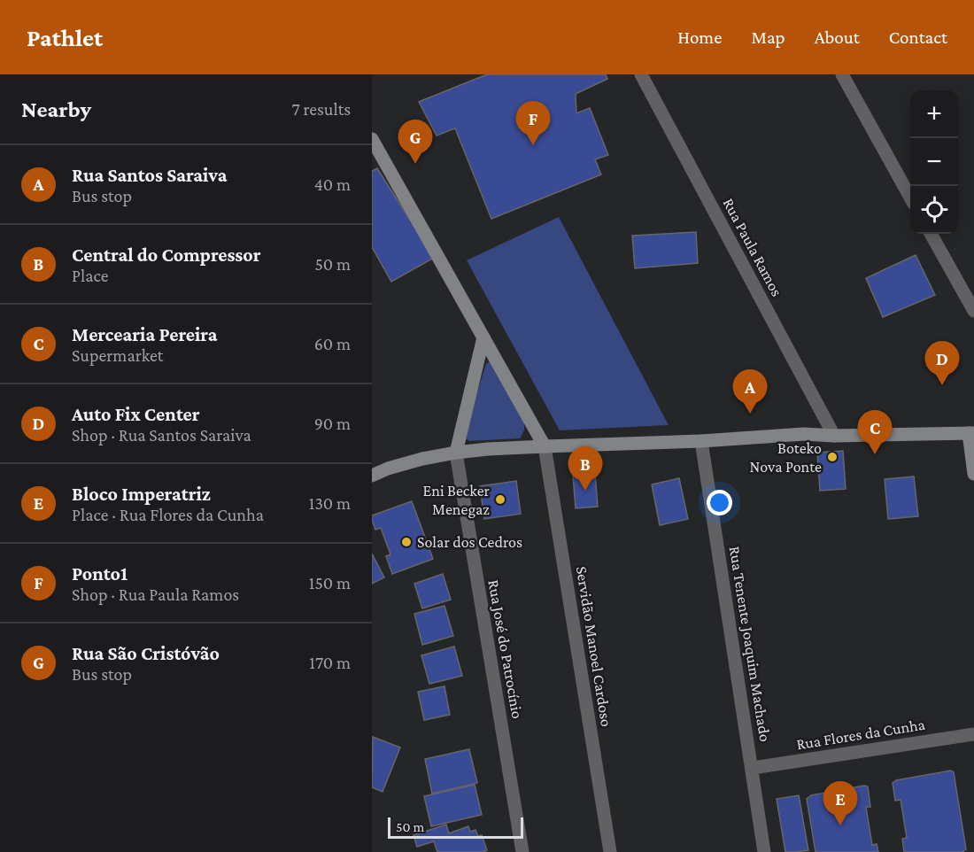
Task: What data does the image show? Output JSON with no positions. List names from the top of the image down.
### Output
{
  "streets": {
    "street": [
      "Rua Paula Ramos",
      "Rua Tenente Joaquim Machado",
      "Servidão Manoel Cardoso",
      "Rua José do Patrocínio",
      "Rua Flores da Cunha"
    ]
  },
  "crossings": [
    ["Rua Tenente Joaquim Machado", "Rua Flores da Cunha"]
  ],
  "places": ["Boteko Nova Ponte", "Eni Becker Menegaz", "Solar dos Cedros"],
  "scale_bar": "50 m",
  "page": {
    "header": "Pathlet",
    "nav": [
      "Home",
      "Map",
      "About",
      "Contact"
    ],
    "heading": ["Nearby", "7 results"],
    "map_buttons": ["+", "−"],
    "pins": [
      "F",
      "G",
      "D",
      "A",
      "C",
      "B",
      "E"
    ],
    "list": [
      {
        "mark": "A",
        "name": "Rua Santos Saraiva",
        "note": "Bus stop",
        "value": "40 m"
      },
      {
        "mark": "B",
        "name": "Central do Compressor",
        "note": "Place",
        "value": "50 m"
      },
      {
        "mark": "C",
        "name": "Mercearia Pereira",
        "note": "Supermarket",
        "value": "60 m"
      },
      {
        "mark": "D",
        "name": "Auto Fix Center",
        "note": "Shop · Rua Santos Saraiva",
        "value": "90 m"
      },
      {
        "mark": "E",
        "name": "Bloco Imperatriz",
        "note": "Place · Rua Flores da Cunha",
        "value": "130 m"
      },
      {
        "mark": "F",
        "name": "Ponto1",
        "note": "Shop · Rua Paula Ramos",
        "value": "150 m"
      },
      {
        "mark": "G",
        "name": "Rua São Cristóvão",
        "note": "Bus stop",
        "value": "170 m"
      }
    ],
    "scale": "50 m"
  }
}
